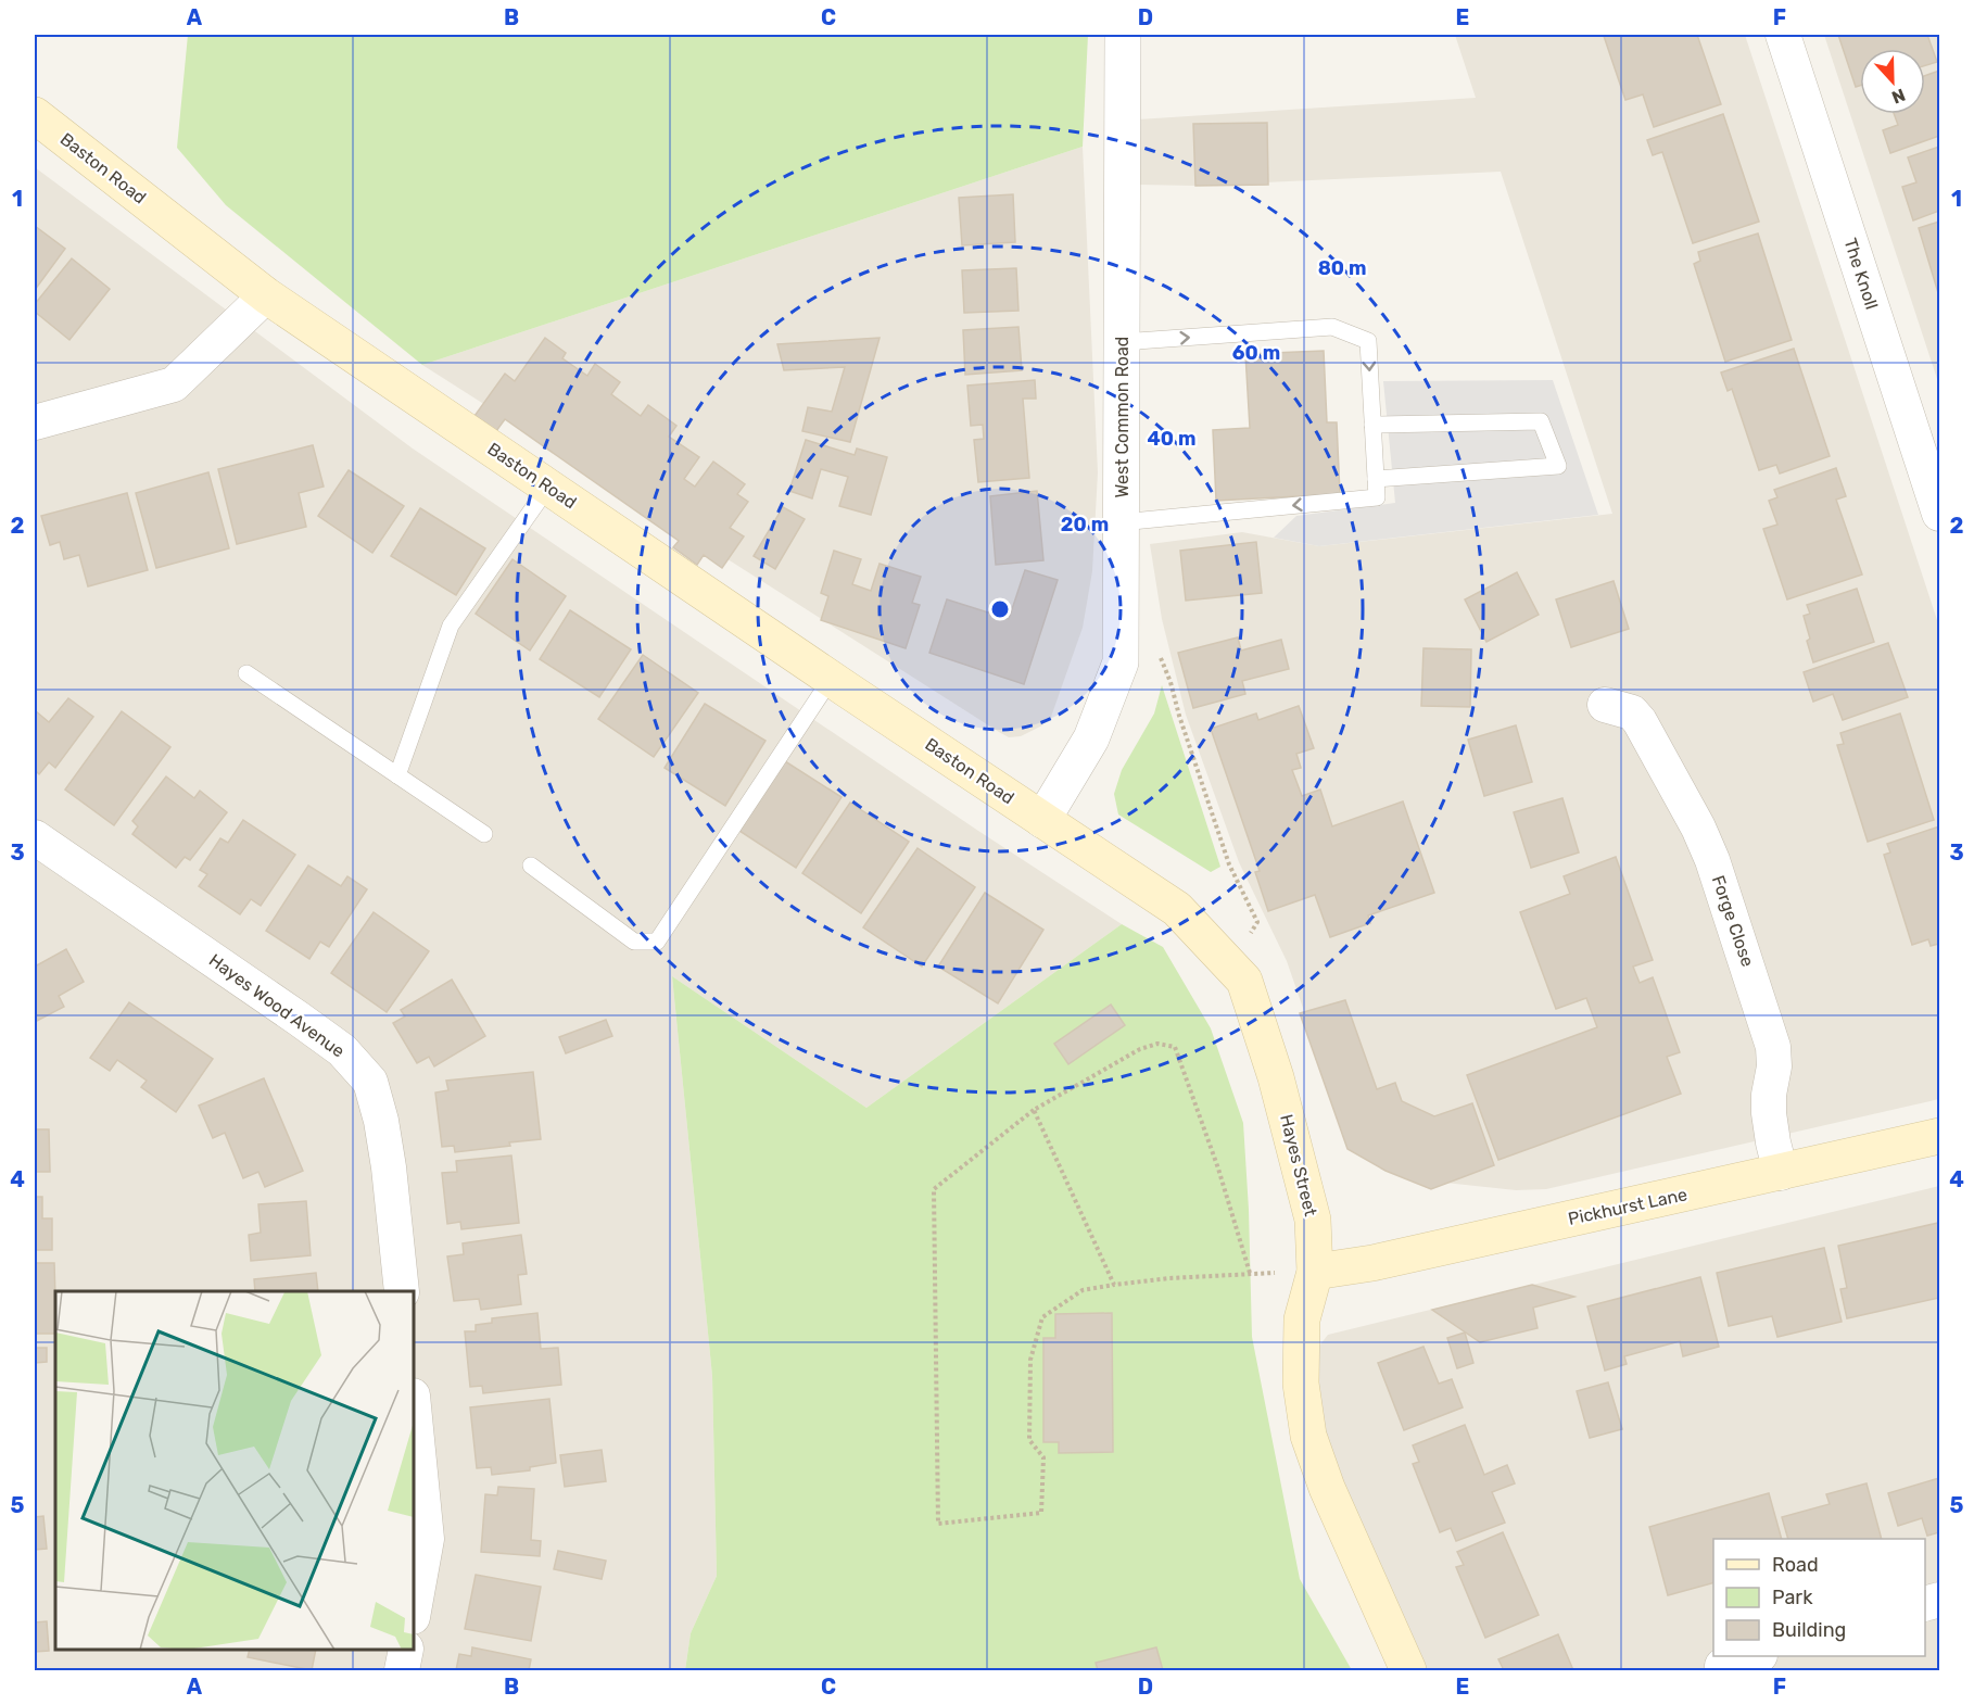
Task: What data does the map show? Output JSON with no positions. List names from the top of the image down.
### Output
{
  "streets": {
    "main road": ["Baston Road", "Hayes Street", "Pickhurst Lane"],
    "street": [
      "The Knoll",
      "West Common Road",
      "Forge Close",
      "Hayes Wood Avenue"
    ]
  },
  "crossings": [
    ["Baston Road", "West Common Road"],
    ["Baston Road", "Hayes Street"],
    ["West Common Road", "Hayes Street"],
    ["Forge Close", "Pickhurst Lane"],
    ["Hayes Street", "Pickhurst Lane"]
  ],
  "legend": ["Road", "Park", "Building"],
  "north": "bottom",
  "grid": {
    "columns": [
      "A",
      "B",
      "C",
      "D",
      "E",
      "F"
    ],
    "rows": [
      "1",
      "2",
      "3",
      "4",
      "5"
    ]
  },
  "rings": [
    "80 m",
    "60 m",
    "40 m",
    "20 m"
  ]
}
